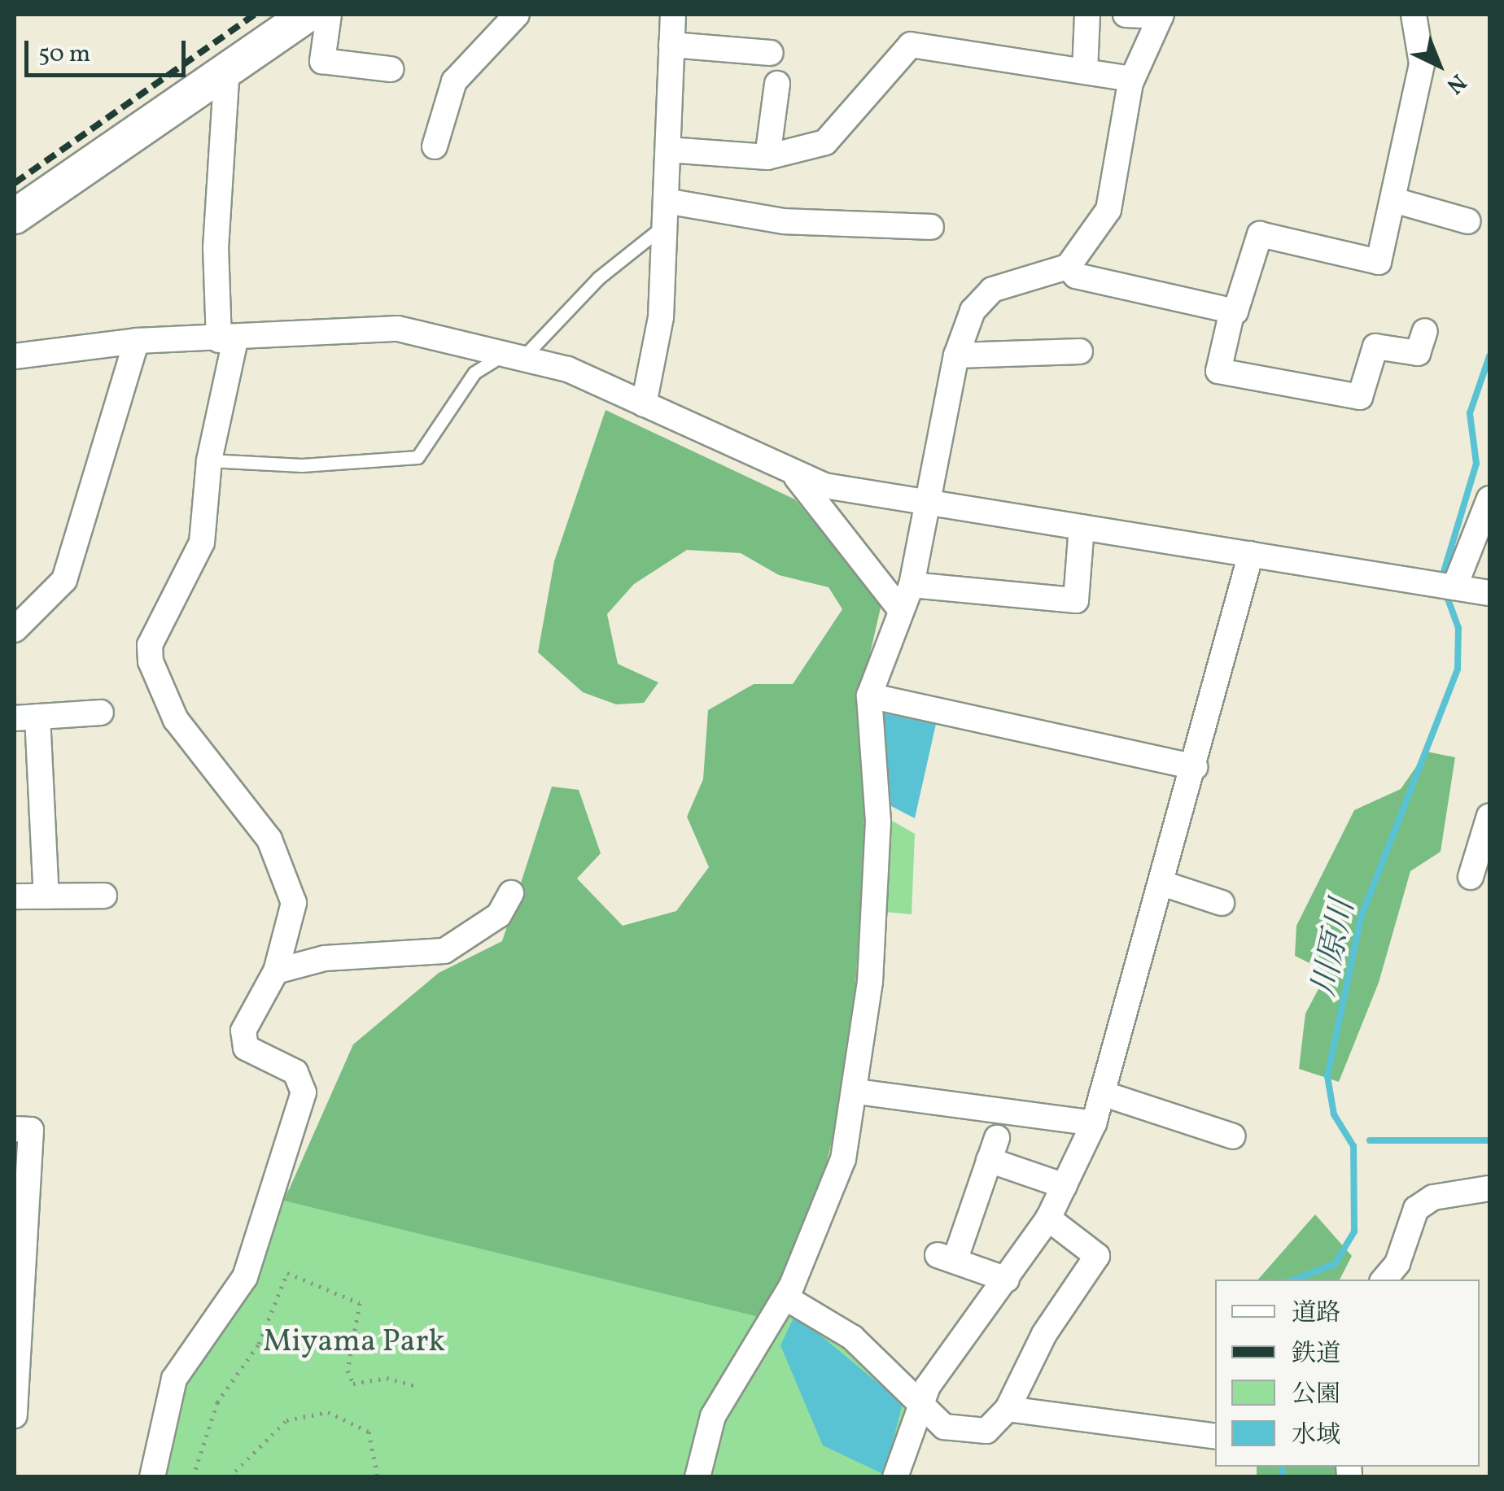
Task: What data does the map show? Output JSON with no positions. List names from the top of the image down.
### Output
{
  "water": ["川原川"],
  "parks": ["Miyama Park"],
  "legend": [
    "道路",
    "鉄道",
    "公園",
    "水域"
  ],
  "scale_bar": "50 m",
  "north": "bottom right"
}
